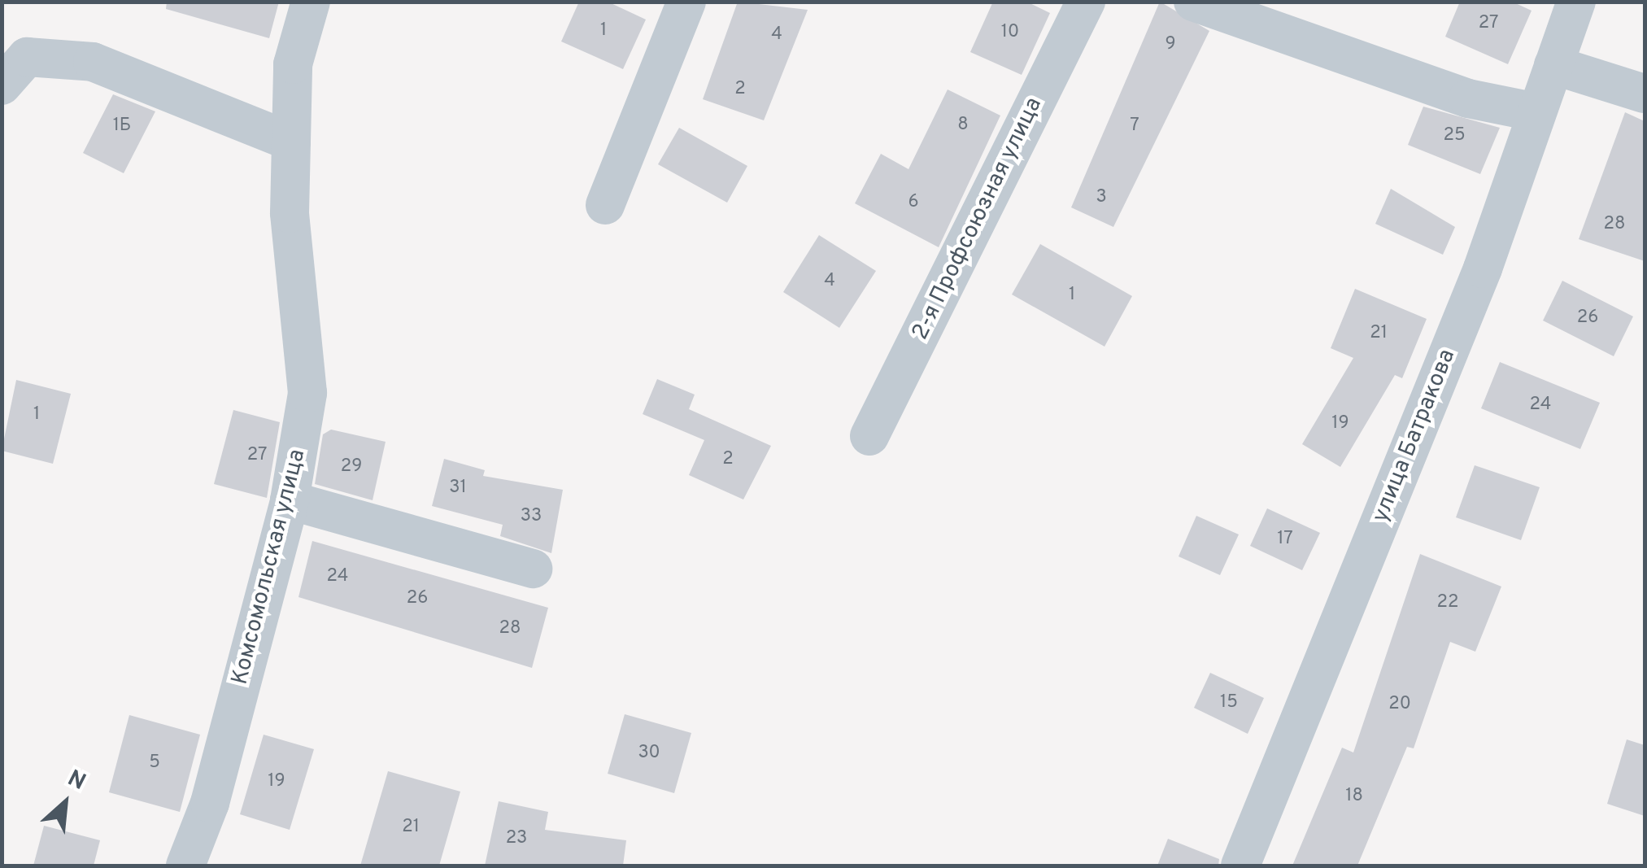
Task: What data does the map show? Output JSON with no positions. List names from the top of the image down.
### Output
{
  "streets": {
    "street": ["2-я Профсоюзная улица", "улица Батракова", "Комсомольская улица"]
  },
  "house_numbers": [
    "27",
    "1",
    "10",
    "4",
    "9",
    "2",
    "8",
    "1Б",
    "7",
    "25",
    "3",
    "6",
    "28",
    "4",
    "1",
    "26",
    "21",
    "24",
    "1",
    "19",
    "27",
    "2",
    "29",
    "31",
    "33",
    "17",
    "24",
    "26",
    "22",
    "28",
    "15",
    "20",
    "30",
    "5",
    "19",
    "18",
    "21",
    "23"
  ],
  "north": "top right"
}
